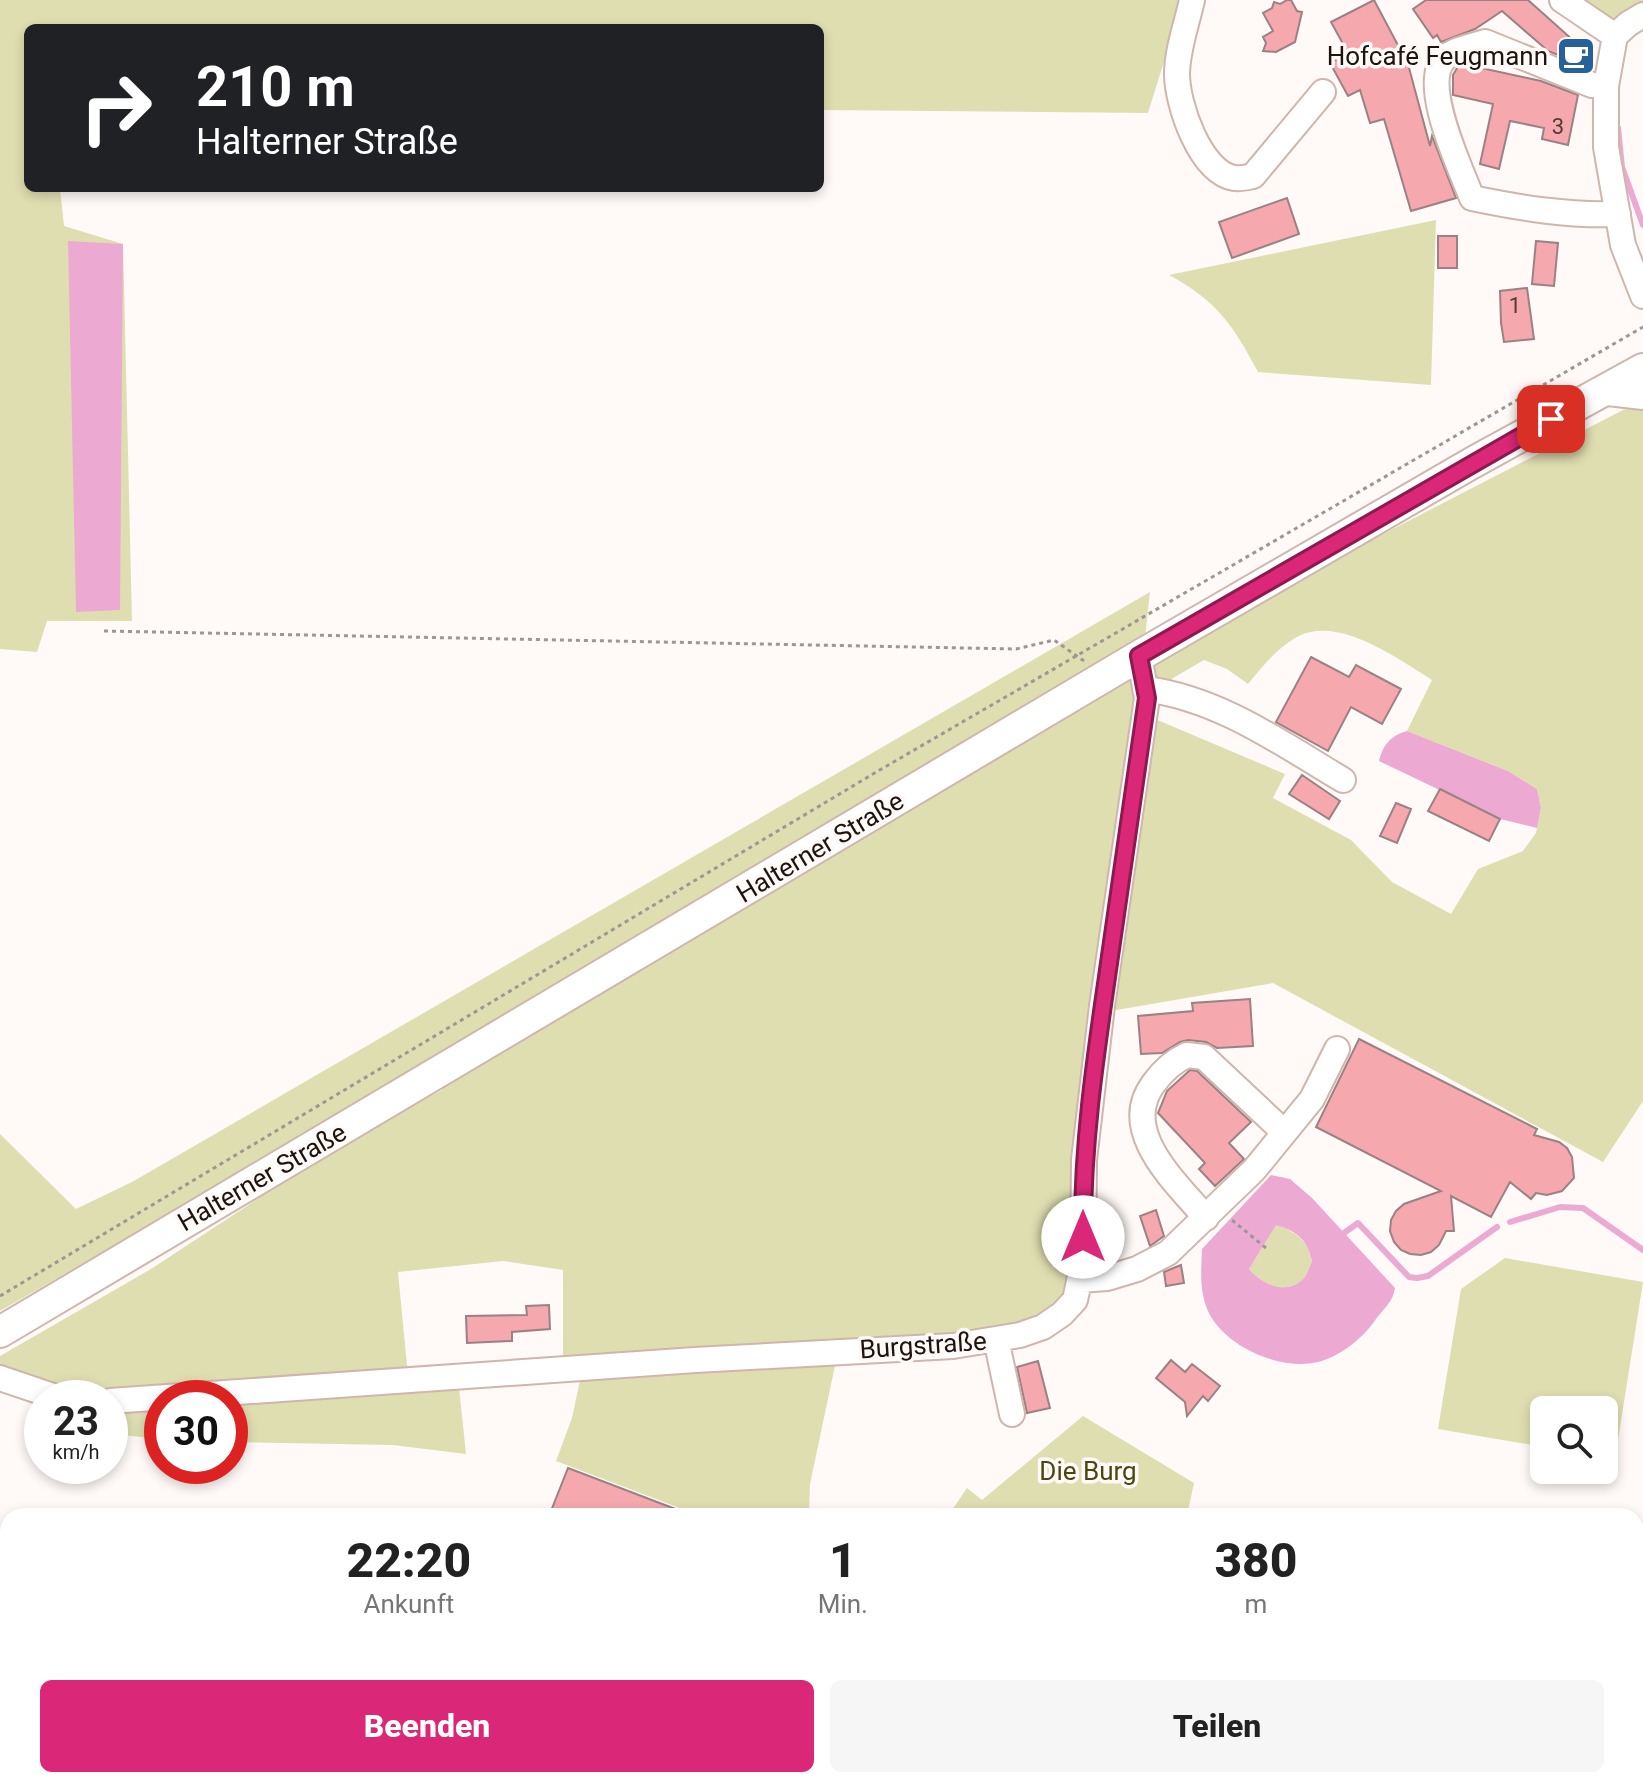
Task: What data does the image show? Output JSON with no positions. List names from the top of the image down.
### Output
{
  "streets": {
    "main road": ["Halterner Straße"],
    "street": ["Burgstraße"]
  },
  "crossings": [
    ["Halterner Straße", "Burgstraße"]
  ],
  "parks": ["Die Burg"],
  "places": {
    "cafe": ["Hofcafé Feugmann"]
  },
  "house_numbers": ["3", "1"],
  "page": {
    "turn": ["210 m", "Halterner Straße"],
    "speed": "23 km/h",
    "limit": "30",
    "eta": [
      "22:20",
      "Ankunft",
      "1",
      "Min.",
      "380",
      "m"
    ],
    "buttons": ["Beenden", "Teilen"]
  }
}
